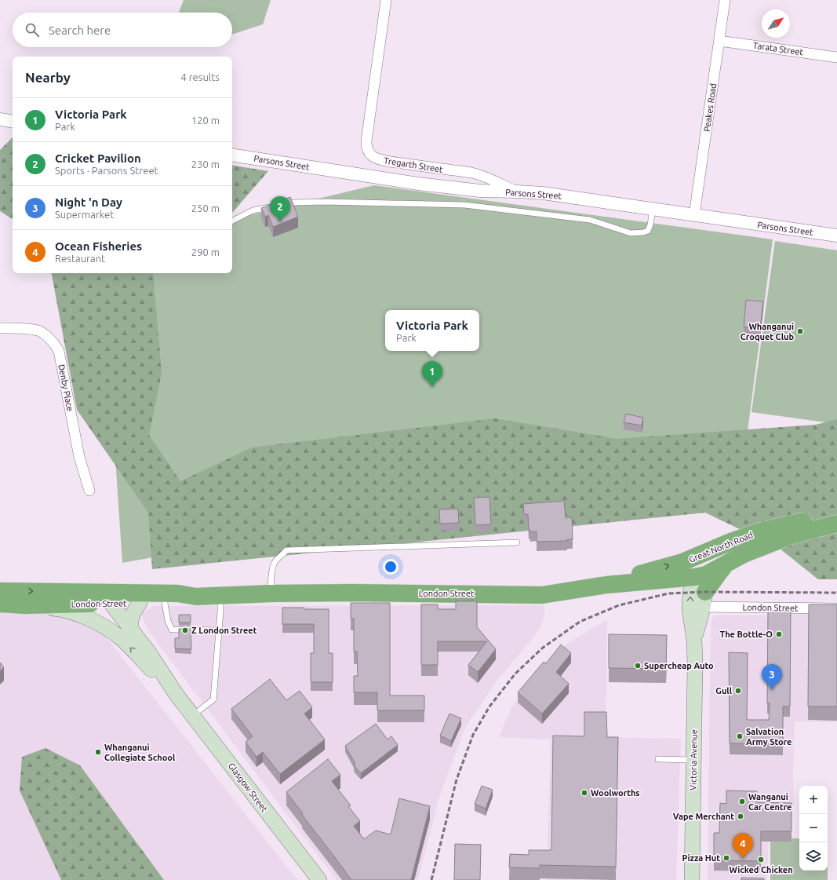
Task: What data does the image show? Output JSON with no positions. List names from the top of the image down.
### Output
{
  "streets": {
    "highway": ["Great North Road", "London Street"],
    "main road": ["Victoria Avenue", "Glasgow Street"],
    "street": [
      "Tarata Street",
      "Peakes Road",
      "Parsons Street",
      "Tregarth Street",
      "Denby Place"
    ]
  },
  "crossings": [
    ["Tarata Street", "Peakes Road"],
    ["Peakes Road", "Parsons Street"],
    ["Parsons Street", "Tregarth Street"],
    ["Great North Road", "London Street"],
    ["Great North Road", "Victoria Avenue"],
    ["London Street", "Victoria Avenue"],
    ["London Street", "Glasgow Street"]
  ],
  "places": [
    "Whanganui Croquet Club",
    "Z London Street",
    "The Bottle-O",
    "Supercheap Auto",
    "Gull",
    "Salvation Army Store",
    "Whanganui Collegiate School",
    "Woolworths",
    "Wanganui Car Centre",
    "Vape Merchant",
    "Pizza Hut",
    "Wicked Chicken"
  ],
  "north": "top right",
  "page": {
    "search": "Search here",
    "heading": ["Nearby", "4 results"],
    "list": [
      {
        "mark": "1",
        "name": "Victoria Park",
        "note": "Park",
        "value": "120 m"
      },
      {
        "mark": "2",
        "name": "Cricket Pavilion",
        "note": "Sports · Parsons Street",
        "value": "230 m"
      },
      {
        "mark": "3",
        "name": "Night 'n Day",
        "note": "Supermarket",
        "value": "250 m"
      },
      {
        "mark": "4",
        "name": "Ocean Fisheries",
        "note": "Restaurant",
        "value": "290 m"
      }
    ],
    "pins": [
      "2",
      "1",
      "3",
      "4"
    ],
    "popup": ["Victoria Park", "Park"],
    "map_buttons": ["+", "−"]
  }
}
